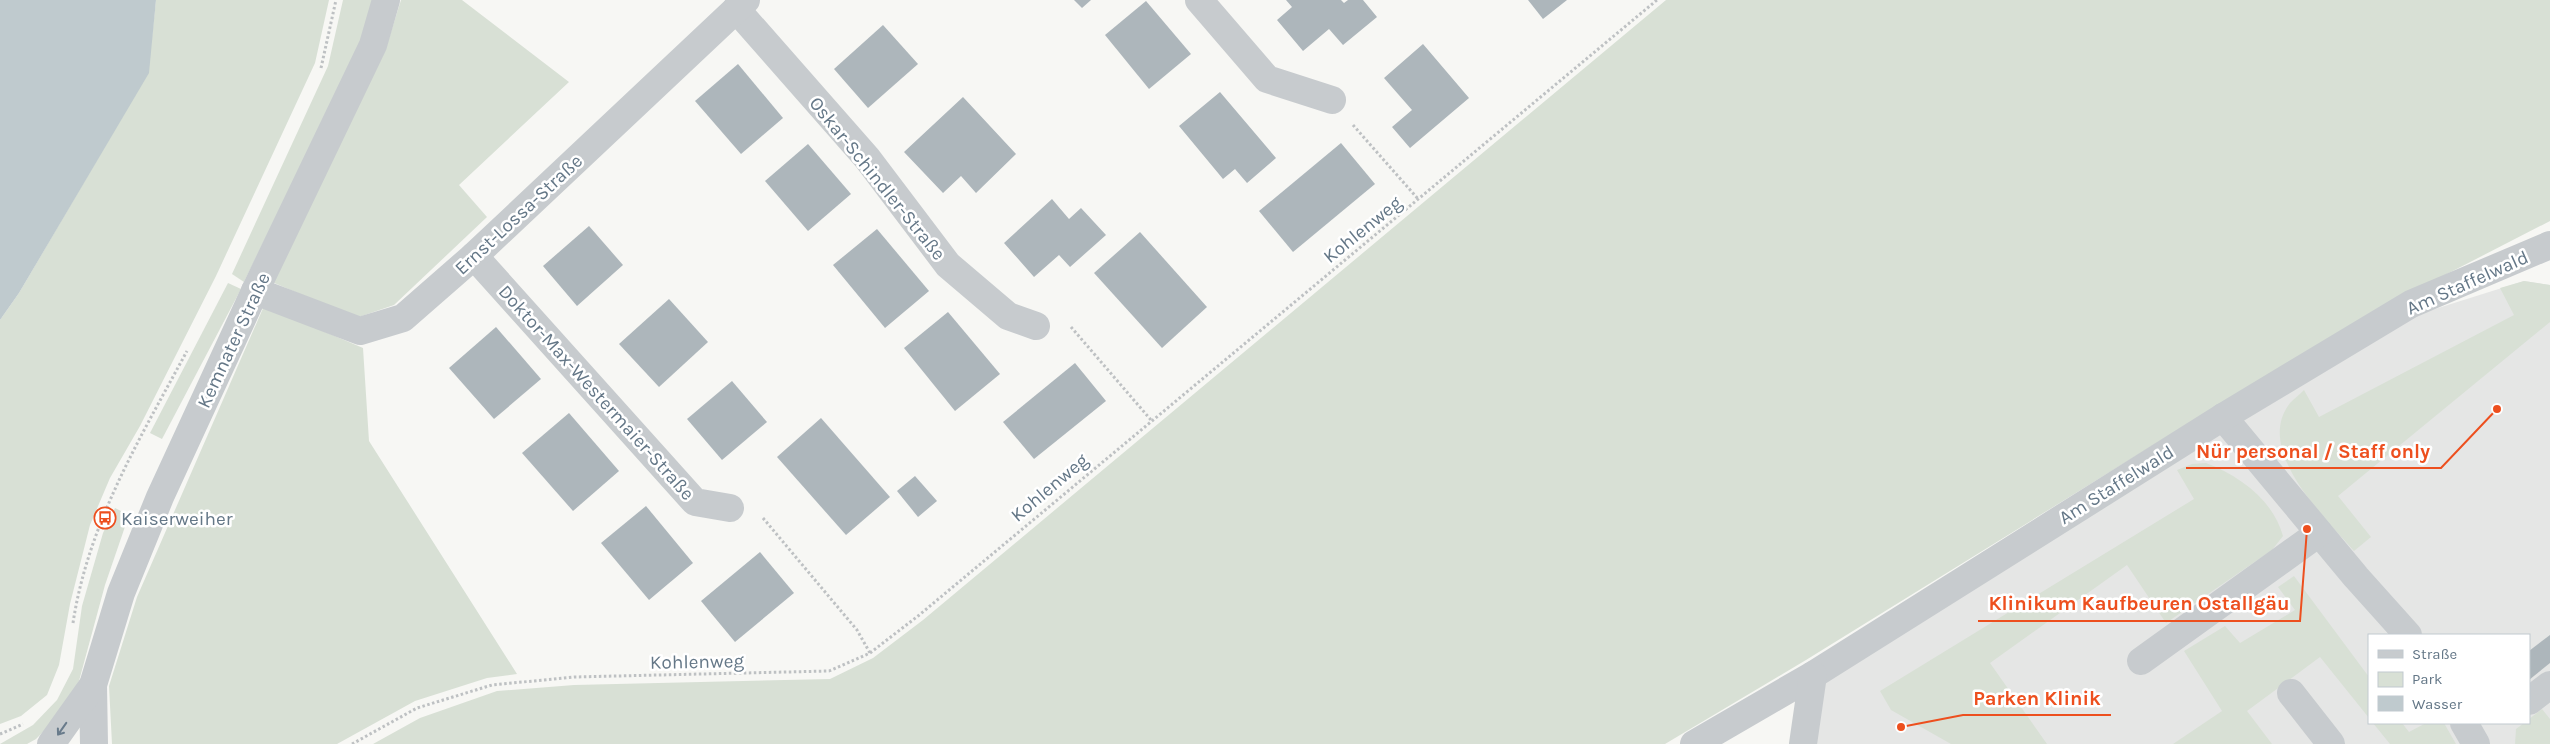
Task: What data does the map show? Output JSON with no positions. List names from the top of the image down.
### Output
{
  "streets": {
    "street": [
      "Oskar-Schindler-Straße",
      "Ernst-Lossa-Straße",
      "Am Staffelwald",
      "Kemnater Straße",
      "Doktor-Max-Westermaier-Straße"
    ],
    "path": ["Kohlenweg"]
  },
  "crossings": [
    ["Oskar-Schindler-Straße", "Ernst-Lossa-Straße"],
    ["Ernst-Lossa-Straße", "Kemnater Straße"],
    ["Ernst-Lossa-Straße", "Doktor-Max-Westermaier-Straße"]
  ],
  "places": {
    "other": ["Nür personal / Staff only", "Klinikum Kaufbeuren Ostallgäu", "Parken Klinik"],
    "bus stop": ["Kaiserweiher"]
  },
  "legend": ["Straße", "Park", "Wasser"]
}
